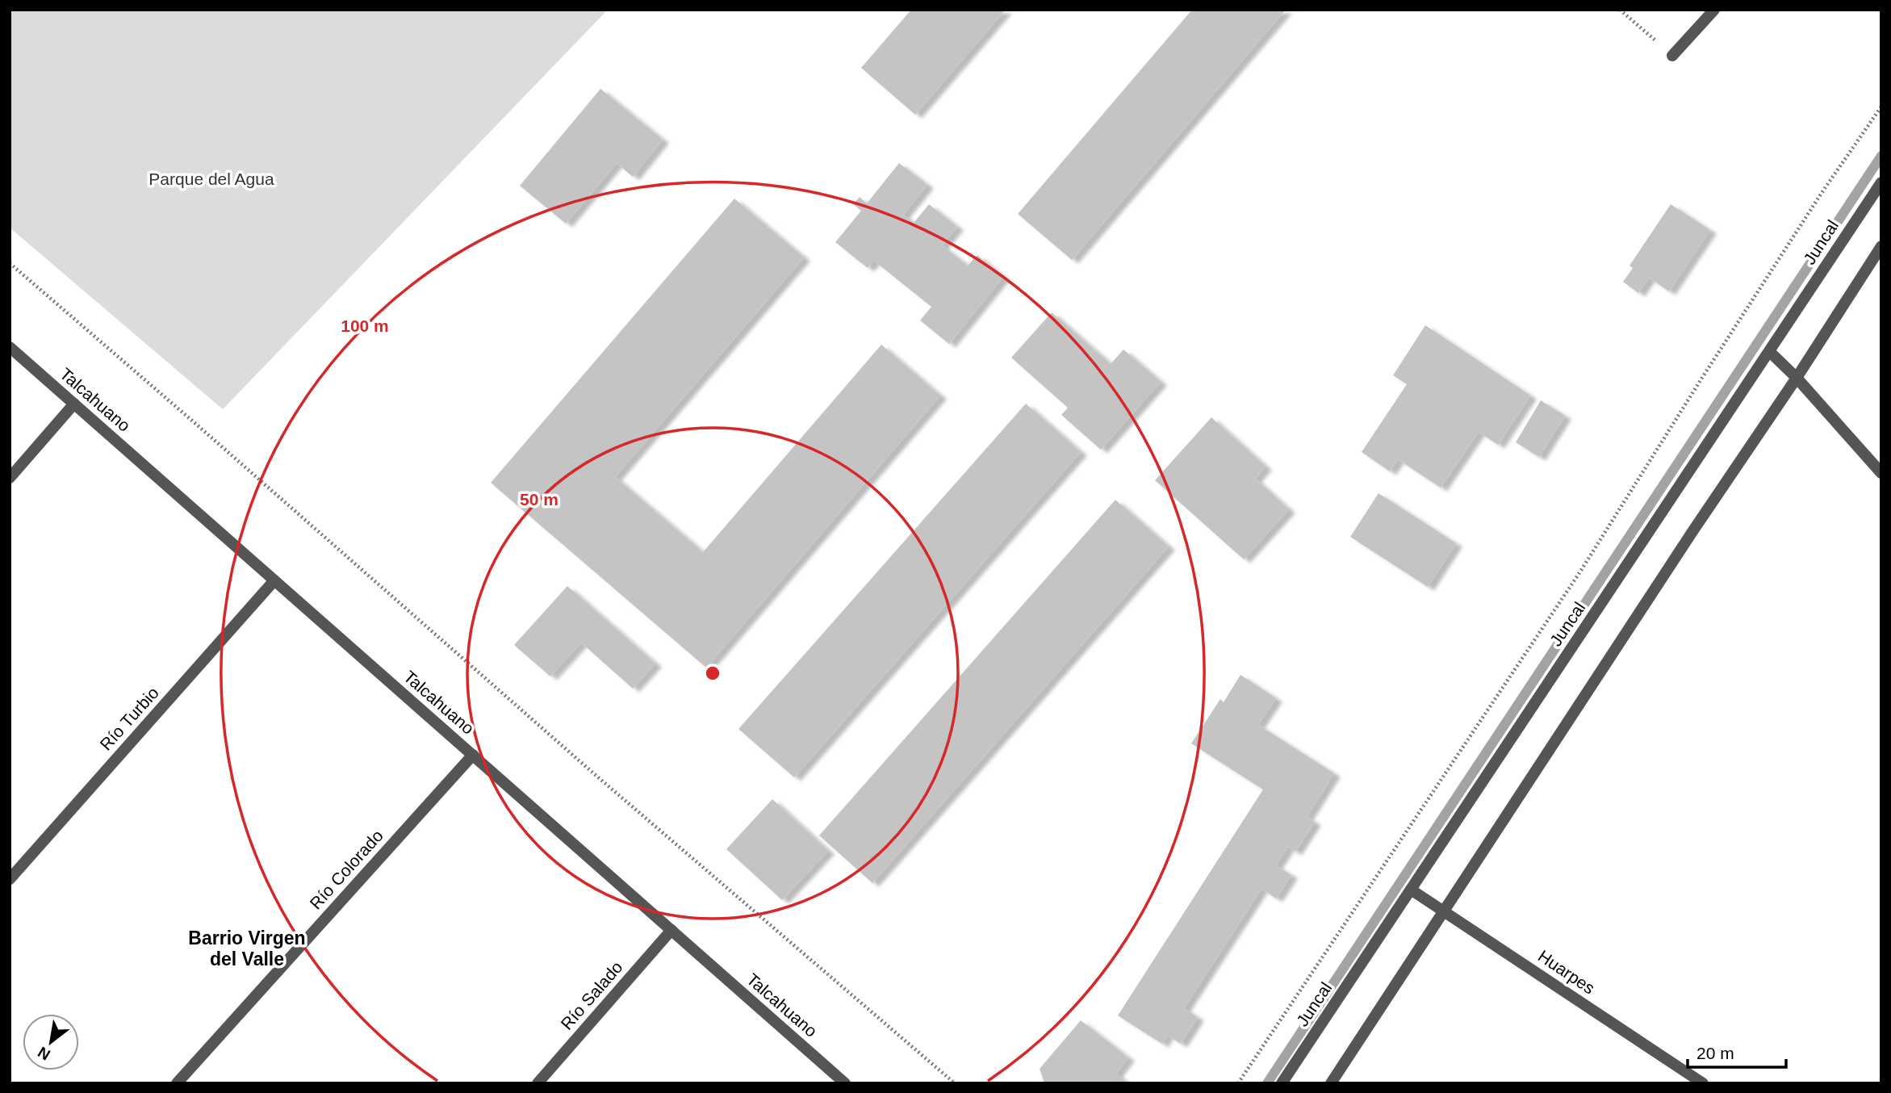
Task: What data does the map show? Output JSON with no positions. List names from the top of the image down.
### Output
{
  "streets": {
    "street": [
      "Juncal",
      "Talcahuano",
      "Río Turbio",
      "Río Colorado",
      "Huarpes",
      "Río Salado"
    ]
  },
  "crossings": [
    ["Juncal", "Huarpes"],
    ["Talcahuano", "Río Turbio"],
    ["Talcahuano", "Río Colorado"],
    ["Talcahuano", "Río Salado"]
  ],
  "districts": ["Barrio Virgen del Valle"],
  "parks": ["Parque del Agua"],
  "scale_bar": "20 m",
  "north": "bottom left",
  "rings": ["100 m", "50 m"]
}
